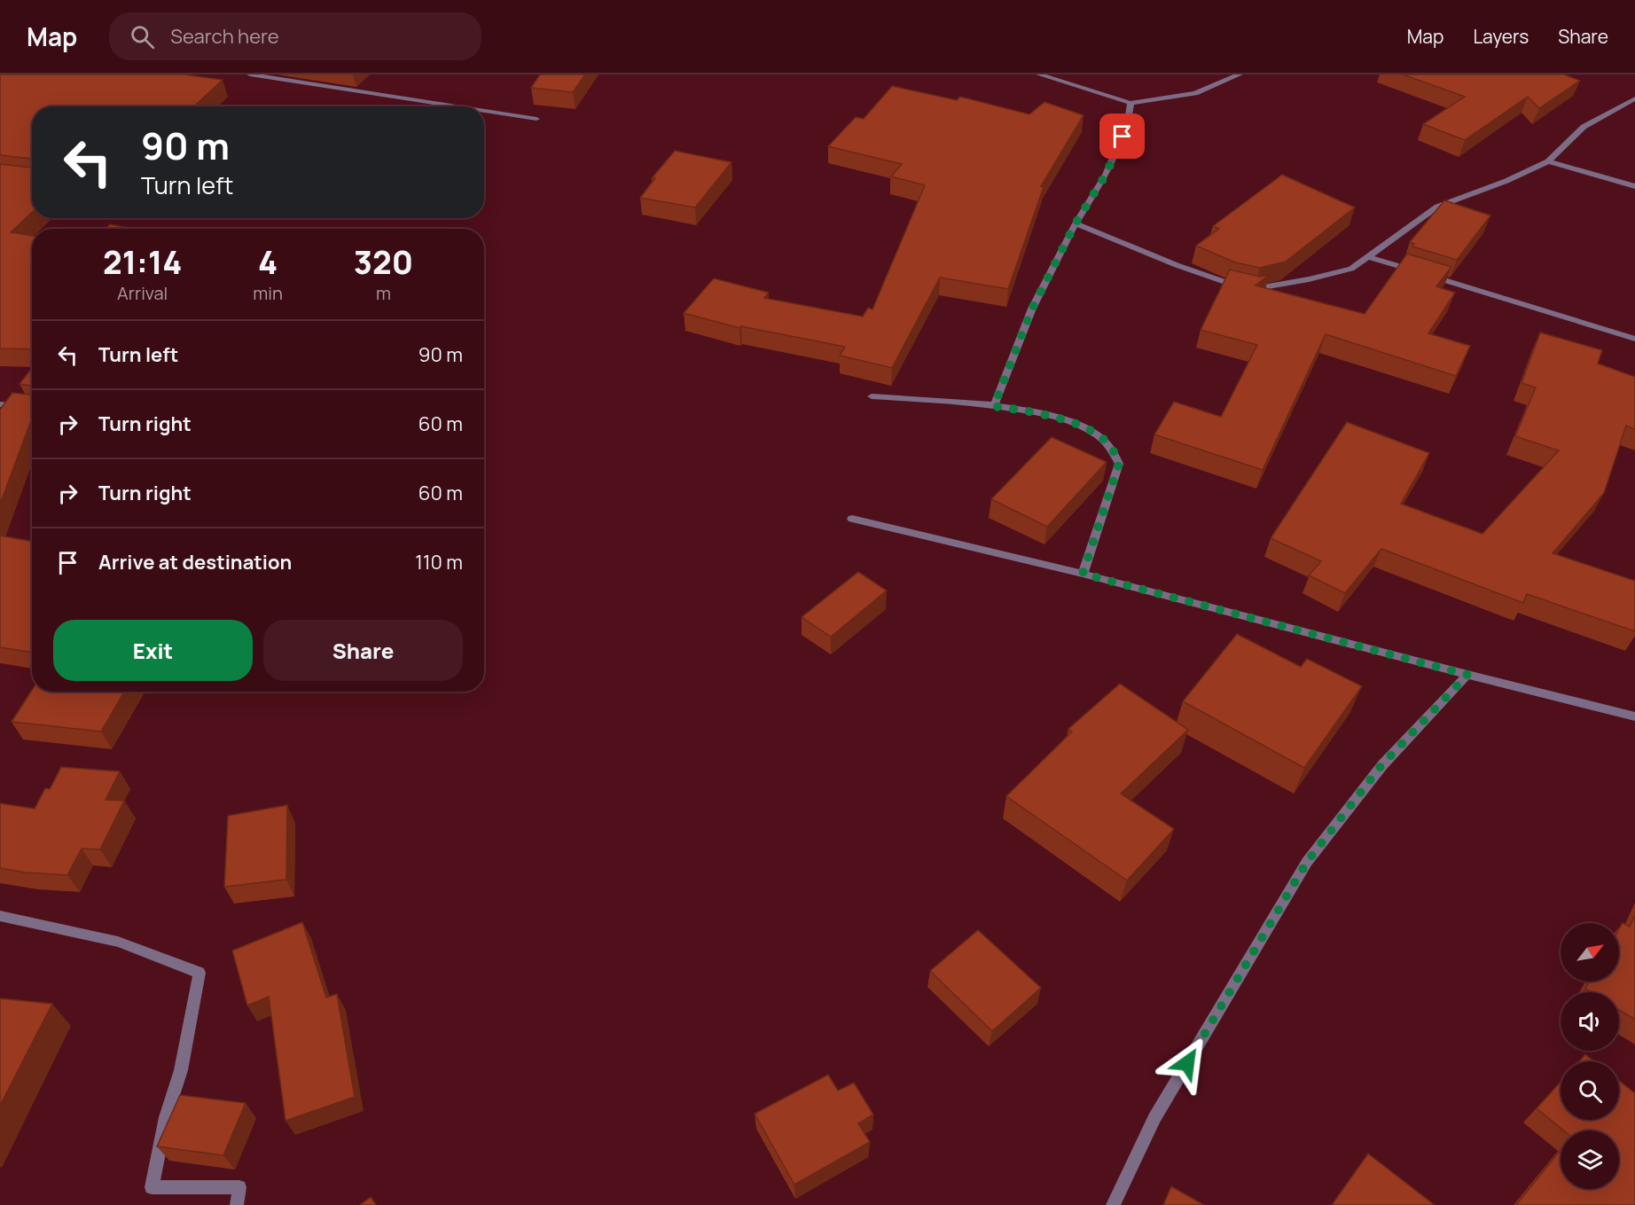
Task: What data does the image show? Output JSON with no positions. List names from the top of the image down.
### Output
{
  "north": "top right",
  "page": {
    "header": "Map",
    "search": "Search here",
    "nav": ["Map", "Layers", "Share"],
    "turn": ["90 m", "Turn left"],
    "eta": [
      "21:14",
      "Arrival",
      "4",
      "min",
      "320",
      "m"
    ],
    "list": [
      {
        "name": "Turn left",
        "value": "90 m"
      },
      {
        "name": "Turn right",
        "value": "60 m"
      },
      {
        "name": "Turn right",
        "value": "60 m"
      },
      {
        "name": "Arrive at destination",
        "value": "110 m"
      }
    ],
    "buttons": ["Exit", "Share"]
  }
}
